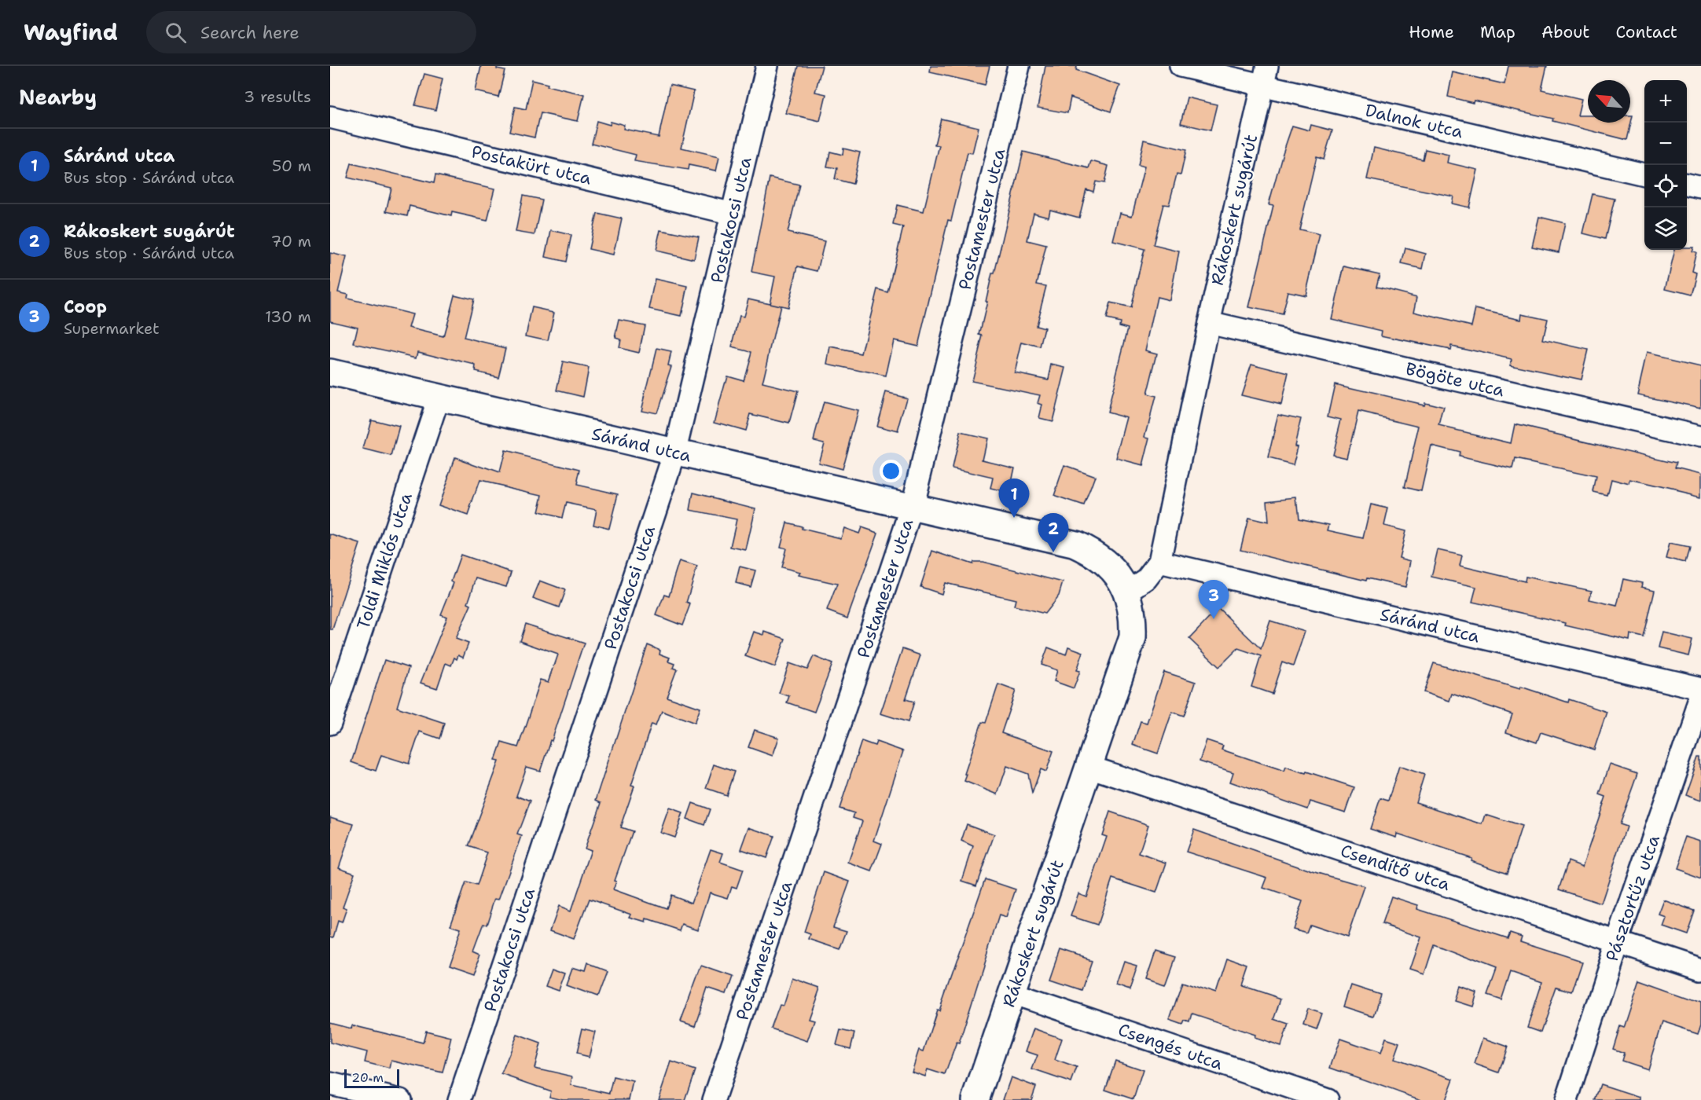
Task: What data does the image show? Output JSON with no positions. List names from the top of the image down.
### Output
{
  "streets": {
    "street": [
      "Dalnok utca",
      "Postakürt utca",
      "Rákoskert sugárút",
      "Postamester utca",
      "Postakocsi utca",
      "Bögöte utca",
      "Sáránd utca",
      "Toldi Miklós utca",
      "Csendítő utca",
      "Pásztortűz utca",
      "Csengés utca"
    ]
  },
  "crossings": [
    ["Dalnok utca", "Rákoskert sugárút"],
    ["Postakürt utca", "Postakocsi utca"],
    ["Rákoskert sugárút", "Bögöte utca"],
    ["Rákoskert sugárút", "Sáránd utca"],
    ["Rákoskert sugárút", "Csendítő utca"],
    ["Rákoskert sugárút", "Csengés utca"],
    ["Postamester utca", "Sáránd utca"],
    ["Postakocsi utca", "Sáránd utca"],
    ["Sáránd utca", "Toldi Miklós utca"],
    ["Csendítő utca", "Pásztortűz utca"]
  ],
  "scale_bar": "20 m",
  "north": "top left",
  "page": {
    "header": "Wayfind",
    "search": "Search here",
    "nav": [
      "Home",
      "Map",
      "About",
      "Contact"
    ],
    "heading": ["Nearby", "3 results"],
    "map_buttons": ["+", "−"],
    "list": [
      {
        "mark": "1",
        "name": "Sáránd utca",
        "note": "Bus stop · Sáránd utca",
        "value": "50 m"
      },
      {
        "mark": "2",
        "name": "Rákoskert sugárút",
        "note": "Bus stop · Sáránd utca",
        "value": "70 m"
      },
      {
        "mark": "3",
        "name": "Coop",
        "note": "Supermarket",
        "value": "130 m"
      }
    ],
    "pins": ["1", "2", "3"],
    "scale": "20 m"
  }
}
